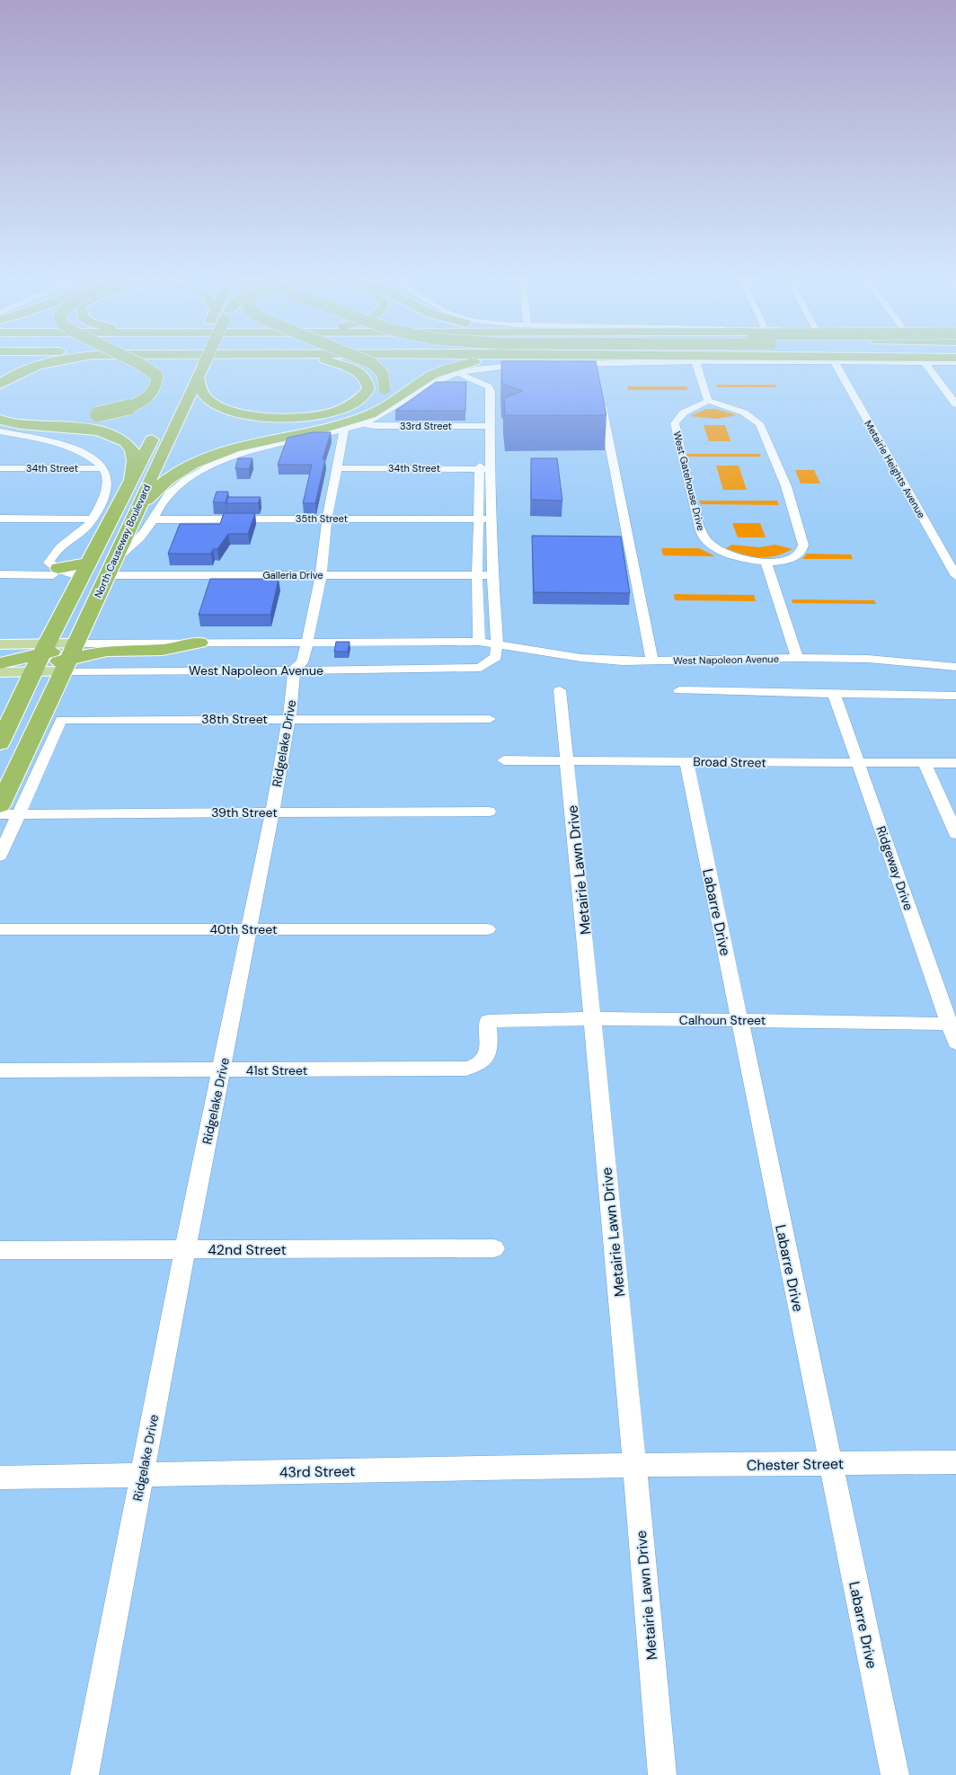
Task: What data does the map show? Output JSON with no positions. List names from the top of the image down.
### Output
{
  "streets": {
    "highway": ["North Causeway Boulevard"],
    "main road": ["West Napoleon Avenue"],
    "street": [
      "33rd Street",
      "34th Street",
      "Metairie Heights Avenue",
      "West Gatehouse Drive",
      "35th Street",
      "Galleria Drive",
      "38th Street",
      "Ridgelake Drive",
      "Broad Street",
      "39th Street",
      "Ridgeway Drive",
      "Metairie Lawn Drive",
      "Labarre Drive",
      "40th Street",
      "Calhoun Street",
      "41st Street",
      "42nd Street",
      "Chester Street",
      "43rd Street"
    ]
  },
  "crossings": [
    ["34th Street", "Ridgelake Drive"],
    ["35th Street", "Ridgelake Drive"],
    ["North Causeway Boulevard", "Galleria Drive"],
    ["North Causeway Boulevard", "West Napoleon Avenue"],
    ["Galleria Drive", "Ridgelake Drive"],
    ["West Napoleon Avenue", "Ridgelake Drive"],
    ["38th Street", "Ridgelake Drive"],
    ["38th Street", "39th Street"],
    ["Ridgelake Drive", "39th Street"],
    ["Ridgelake Drive", "40th Street"],
    ["Ridgelake Drive", "41st Street"],
    ["Ridgelake Drive", "42nd Street"],
    ["Ridgelake Drive", "43rd Street"],
    ["Broad Street", "Ridgeway Drive"],
    ["Broad Street", "Metairie Lawn Drive"],
    ["Broad Street", "Labarre Drive"],
    ["Ridgeway Drive", "Calhoun Street"],
    ["Metairie Lawn Drive", "Calhoun Street"],
    ["Metairie Lawn Drive", "Chester Street"],
    ["Metairie Lawn Drive", "43rd Street"],
    ["Labarre Drive", "Calhoun Street"],
    ["Labarre Drive", "Chester Street"],
    ["Calhoun Street", "41st Street"],
    ["Chester Street", "43rd Street"]
  ]
}
